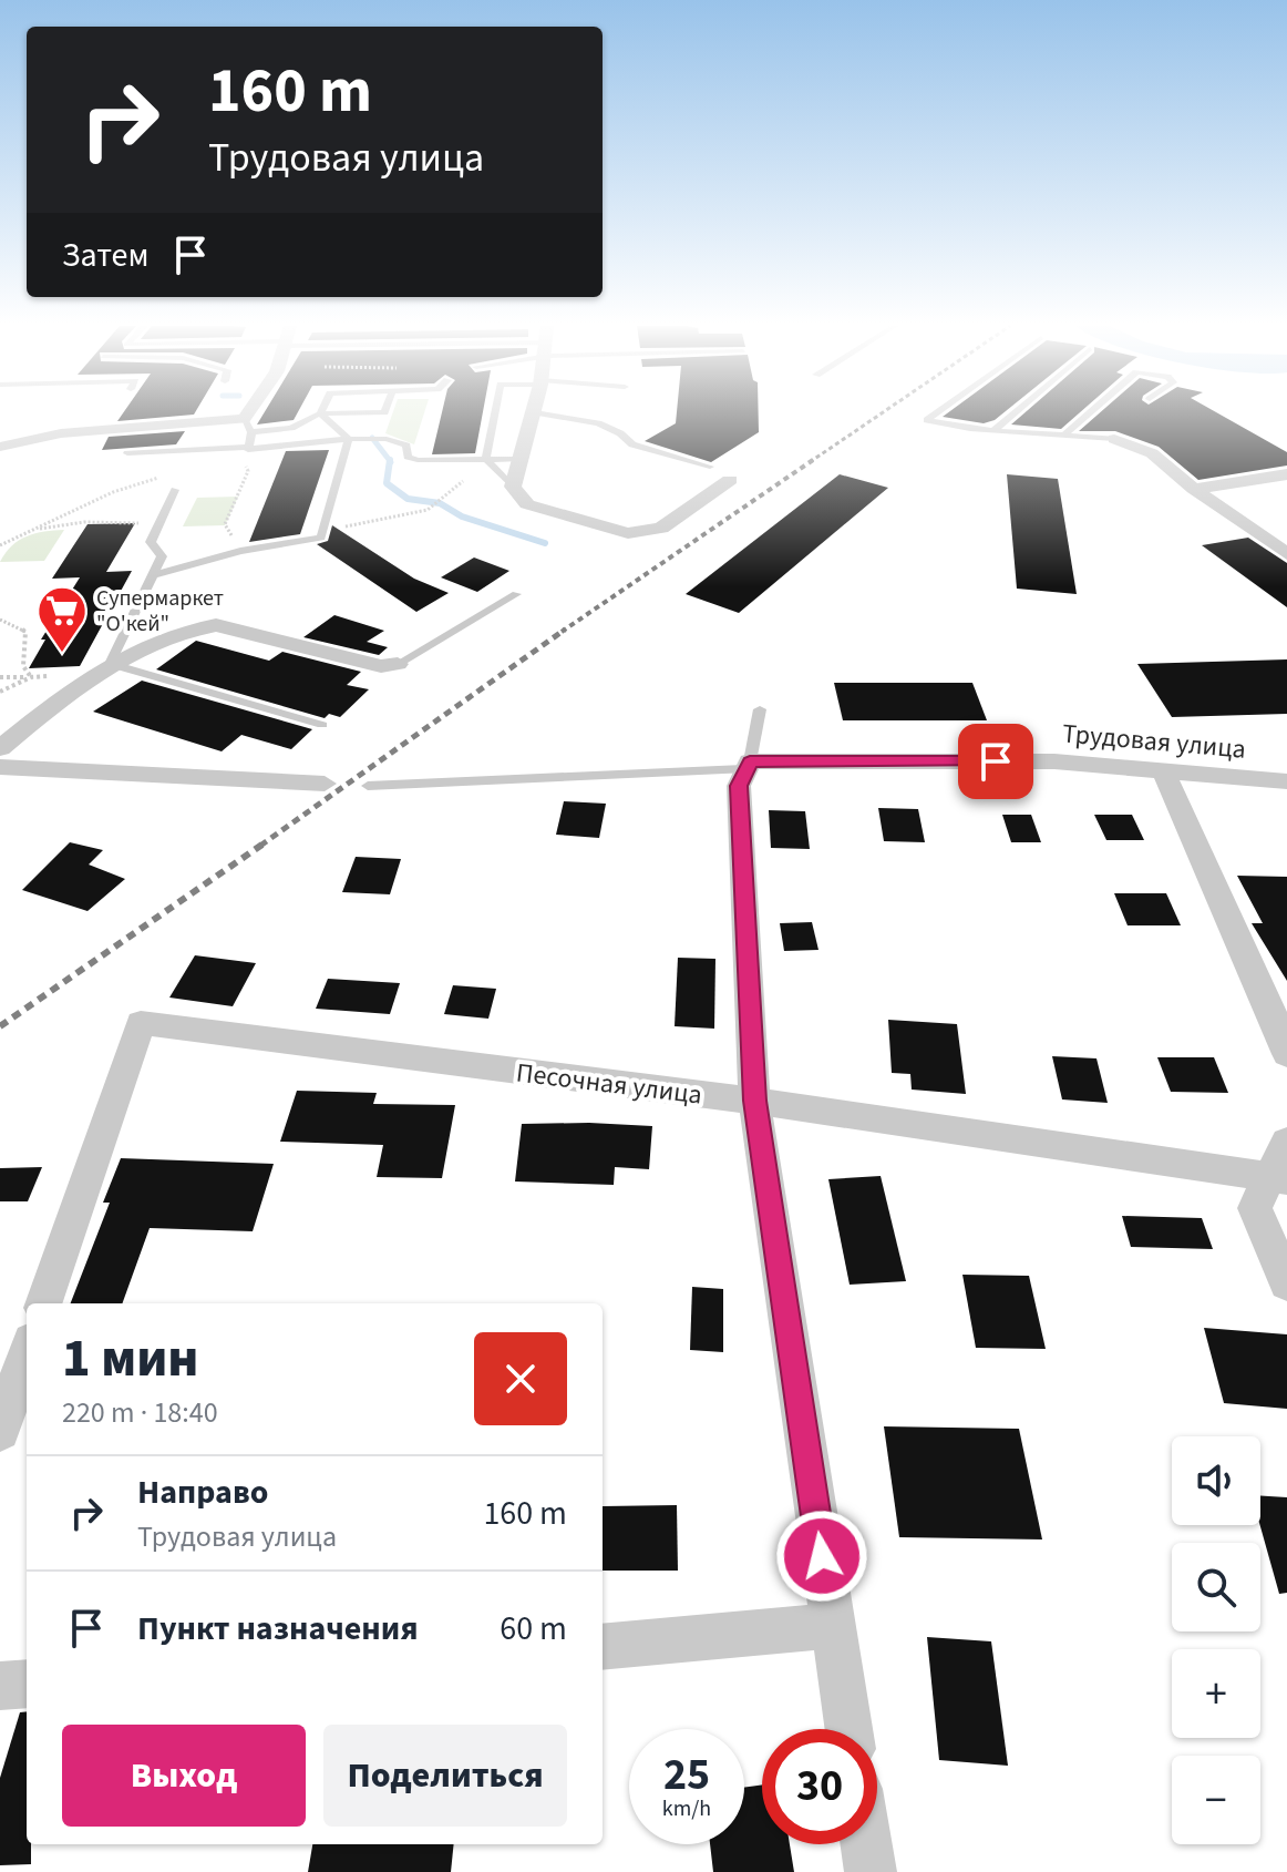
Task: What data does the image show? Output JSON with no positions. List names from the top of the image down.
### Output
{
  "streets": {
    "street": ["Трудовая улица", "Песочная улица"]
  },
  "places": {
    "supermarket": ["Супермаркет \"О'кей\""]
  },
  "page": {
    "turn": ["160 m", "Трудовая улица"],
    "then": "Затем",
    "heading": ["1 мин", "220 m · 18:40"],
    "map_buttons": ["+", "−"],
    "list": [
      {
        "name": "Направо",
        "note": "Трудовая улица",
        "value": "160 m"
      },
      {
        "name": "Пункт назначения",
        "value": "60 m"
      }
    ],
    "buttons": ["Выход", "Поделиться"],
    "speed": "25 km/h",
    "limit": "30"
  }
}
